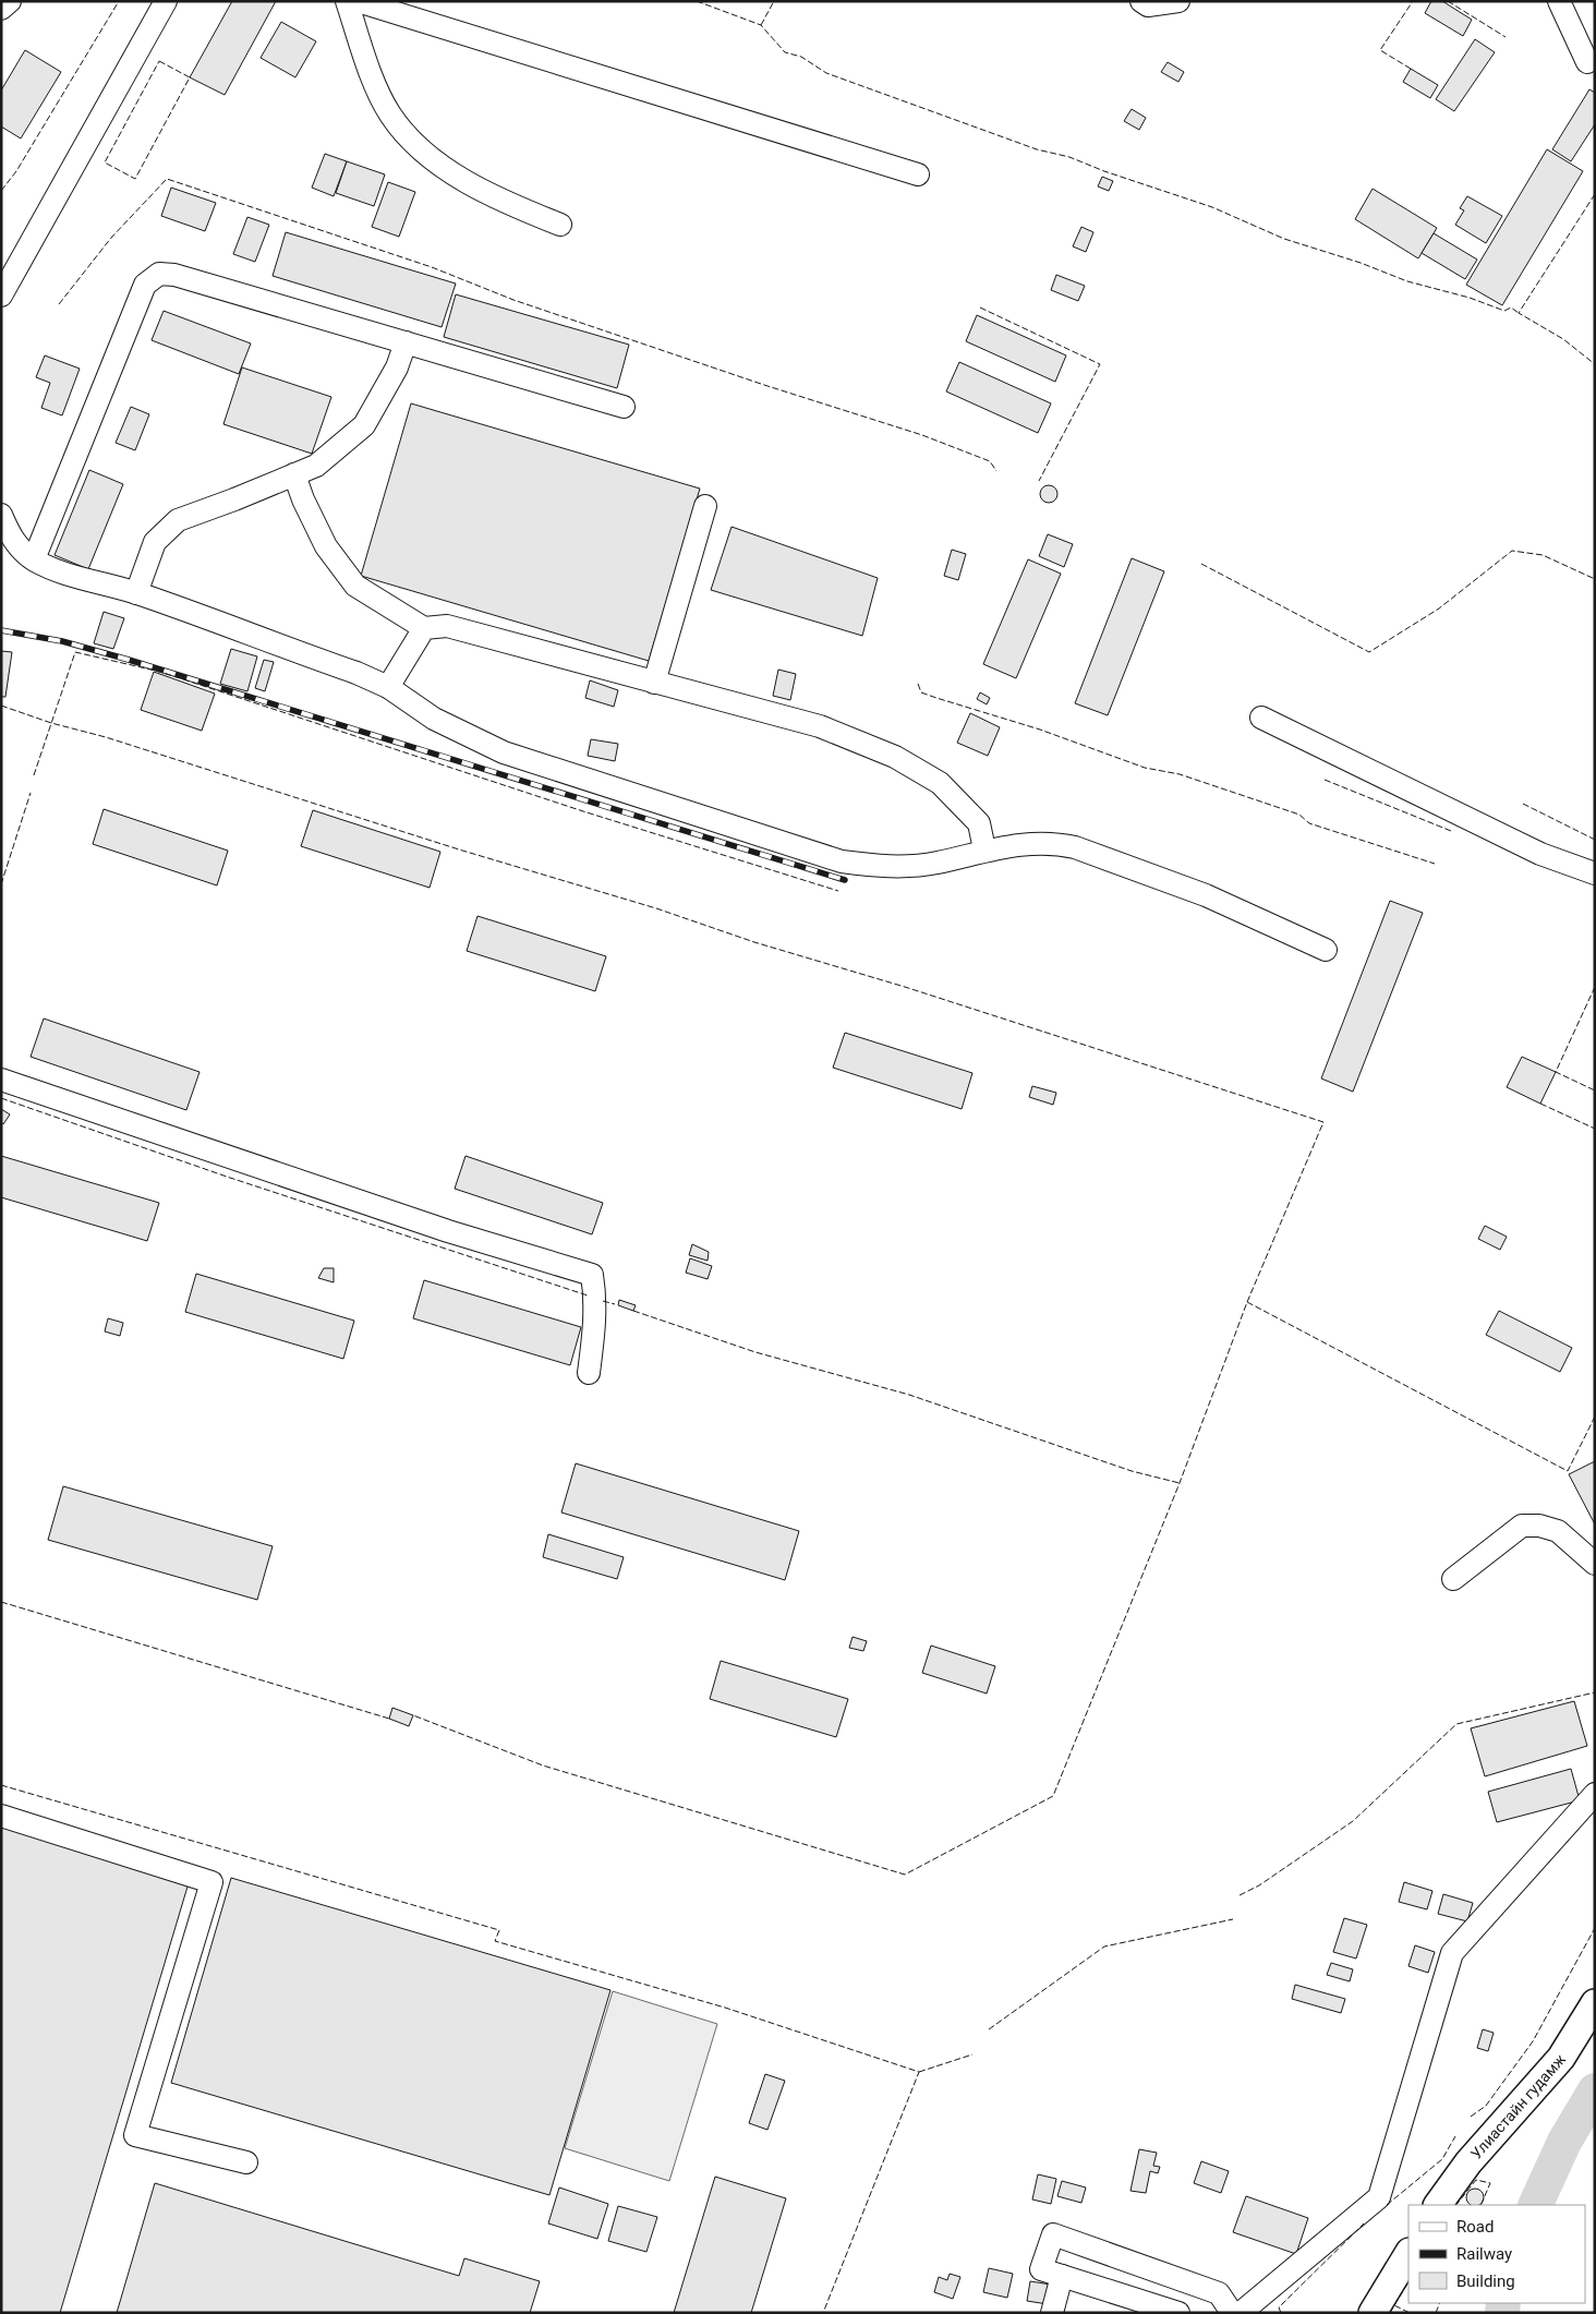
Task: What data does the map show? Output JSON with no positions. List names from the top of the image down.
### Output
{
  "streets": {
    "main road": ["Улиастайн гудамж"]
  },
  "legend": ["Road", "Railway", "Building"]
}
